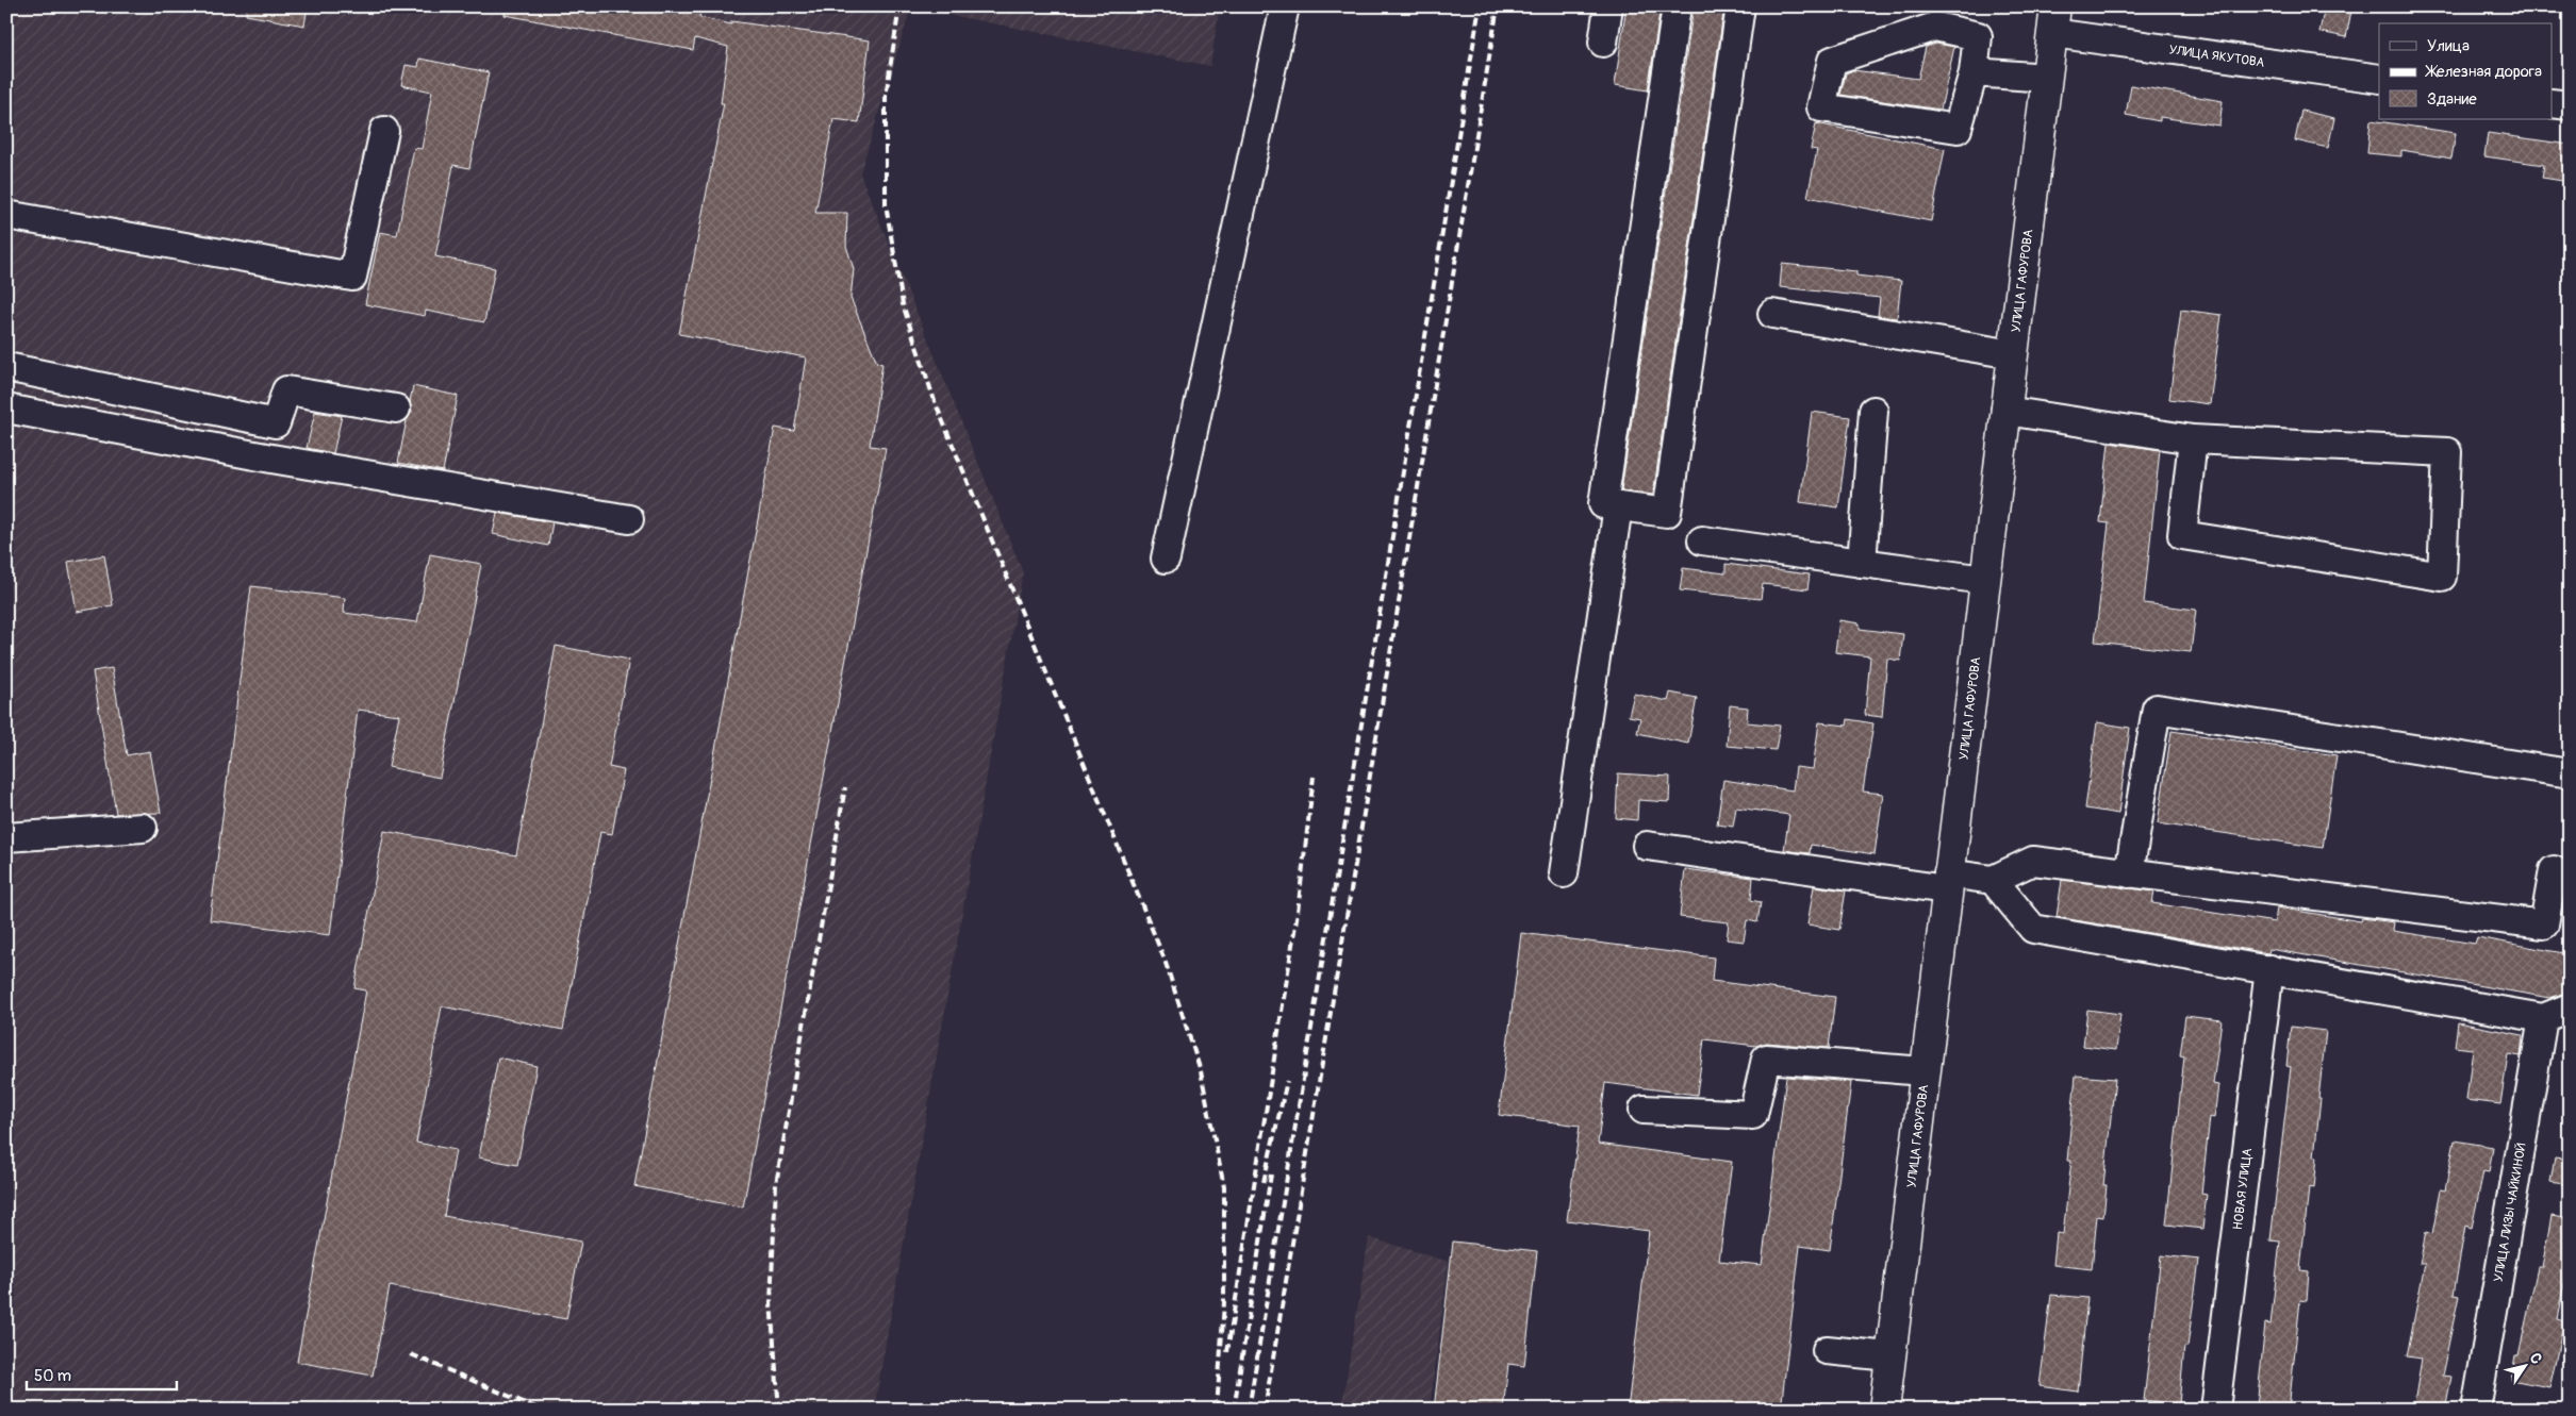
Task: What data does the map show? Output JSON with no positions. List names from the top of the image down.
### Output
{
  "streets": {
    "main road": ["УЛИЦА ГАФУРОВА"],
    "street": ["УЛИЦА ЯКУТОВА", "НОВАЯ УЛИЦА", "УЛИЦА ЛИЗЫ ЧАЙКИНОЙ"]
  },
  "crossings": [
    ["УЛИЦА ЯКУТОВА", "УЛИЦА ГАФУРОВА"]
  ],
  "legend": ["Улица", "Железная дорога", "Здание"],
  "scale_bar": "50 m",
  "north": "top right"
}
